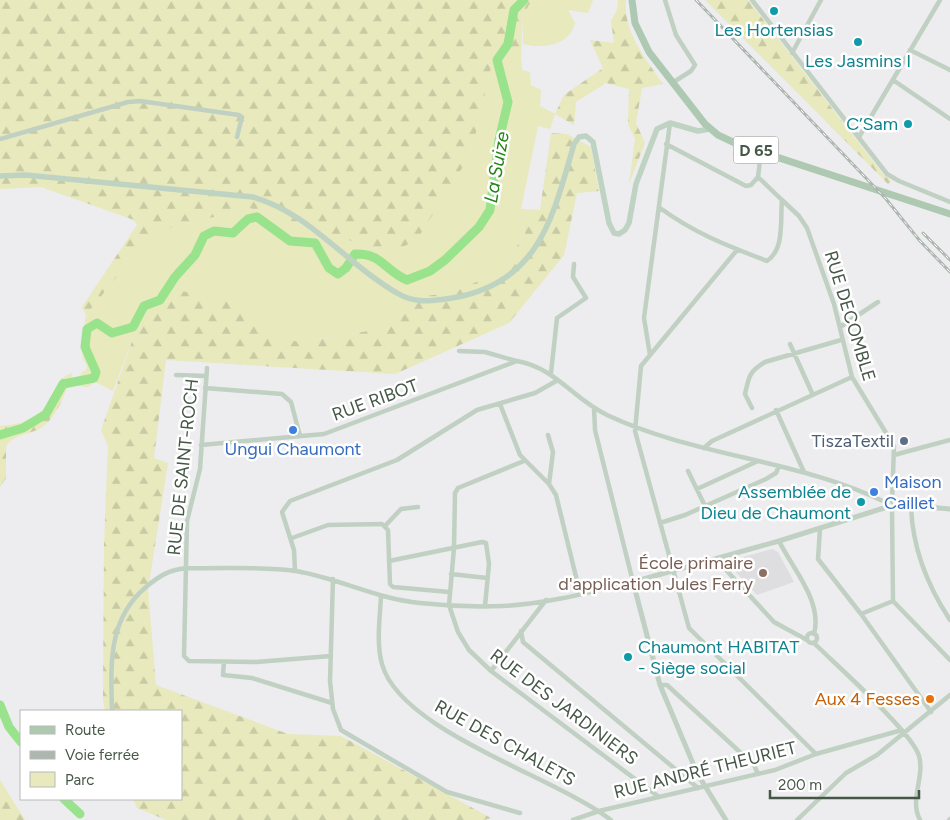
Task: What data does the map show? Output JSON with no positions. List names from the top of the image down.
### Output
{
  "streets": {
    "main road": ["D 65"],
    "street": [
      "RUE DECOMBLE",
      "RUE RIBOT",
      "RUE DE SAINT-ROCH",
      "RUE DES JARDINIERS",
      "RUE DES CHALETS",
      "RUE ANDRÉ THEURIET"
    ]
  },
  "crossings": [
    ["RUE RIBOT", "RUE DE SAINT-ROCH"],
    ["RUE DES JARDINIERS", "RUE ANDRÉ THEURIET"],
    ["RUE DES CHALETS", "RUE ANDRÉ THEURIET"]
  ],
  "water": ["La Suize"],
  "places": [
    "Les Hortensias",
    "Les Jasmins I",
    "C’Sam",
    "Ungui Chaumont",
    "TiszaTextil",
    "Maison Caillet",
    "Assemblée de Dieu de Chaumont",
    "École primaire d'application Jules Ferry",
    "Chaumont HABITAT - Siège social",
    "Aux 4 Fesses"
  ],
  "legend": ["Route", "Voie ferrée", "Parc"],
  "scale_bar": "200 m"
}
